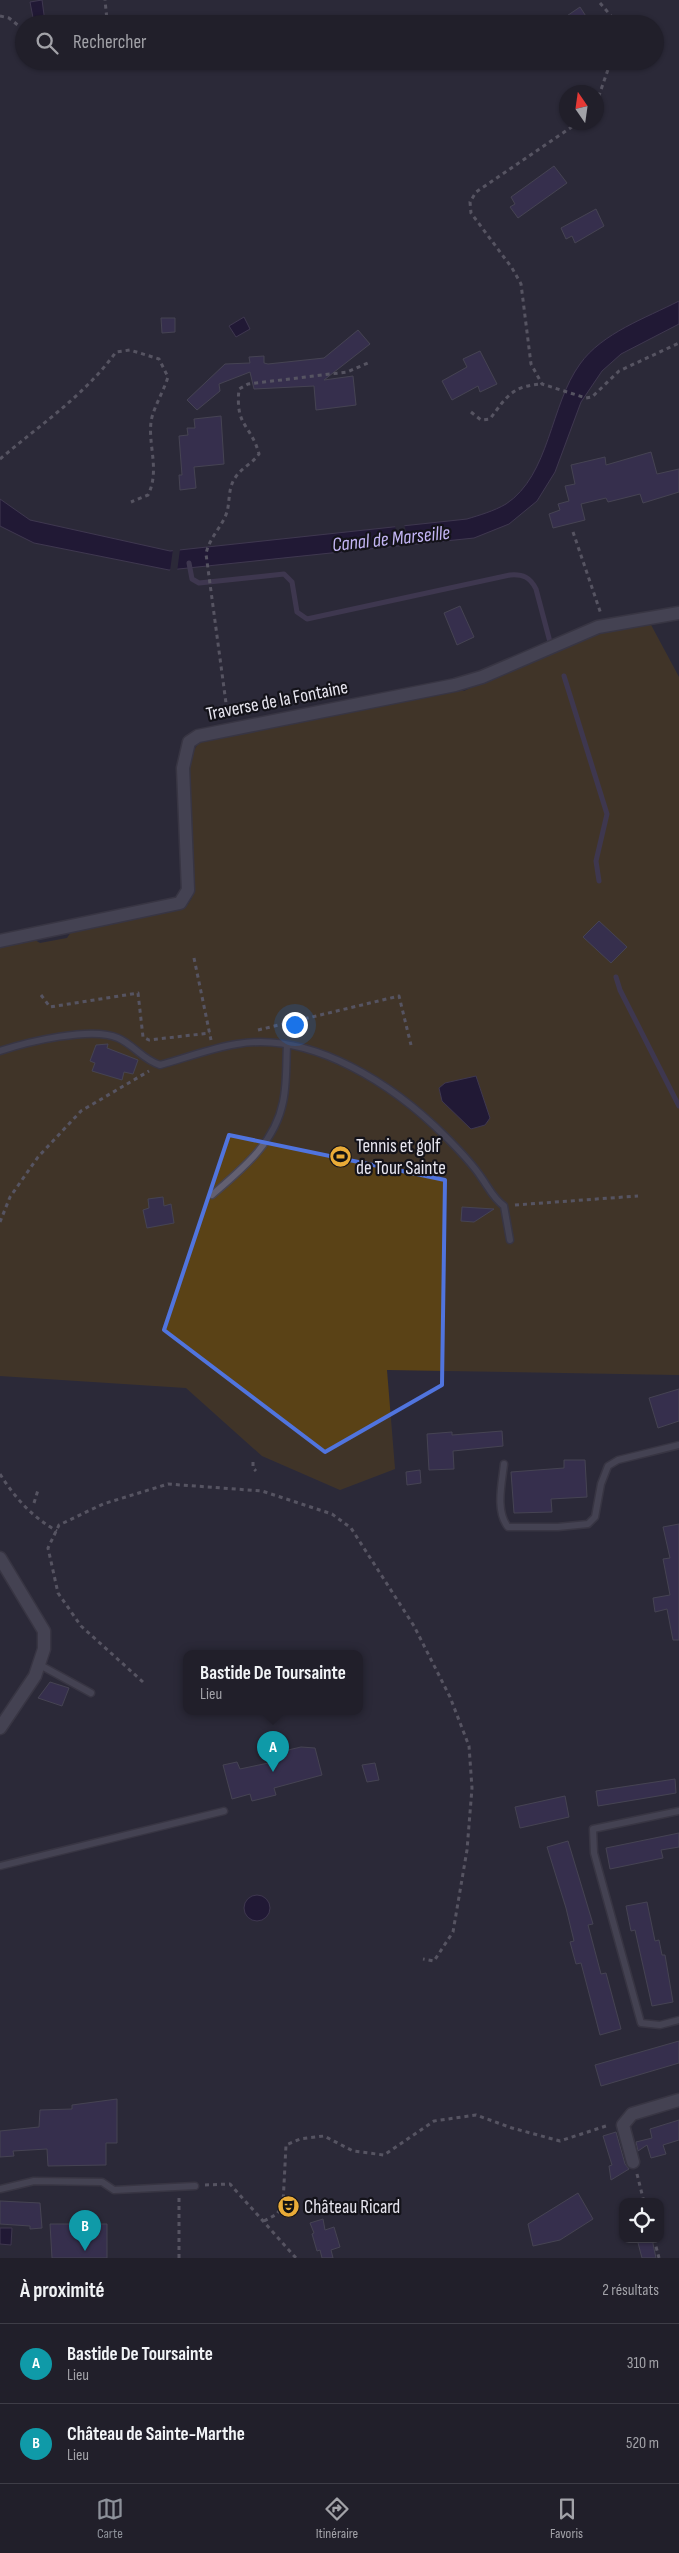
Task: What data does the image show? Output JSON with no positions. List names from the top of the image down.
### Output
{
  "streets": {
    "street": ["Traverse de la Fontaine"]
  },
  "water": ["Canal de Marseille"],
  "places": {
    "sports": ["Tennis et golf de Tour Sainte"],
    "theatre": ["Château Ricard"]
  },
  "north": "top",
  "page": {
    "search": "Rechercher",
    "popup": ["Bastide De Toursainte", "Lieu"],
    "pins": ["A", "B"],
    "heading": ["À proximité", "2 résultats"],
    "list": [
      {
        "mark": "A",
        "name": "Bastide De Toursainte",
        "note": "Lieu",
        "value": "310 m"
      },
      {
        "mark": "B",
        "name": "Château de Sainte-Marthe",
        "note": "Lieu",
        "value": "520 m"
      }
    ],
    "nav": ["Carte", "Itinéraire", "Favoris"]
  }
}
